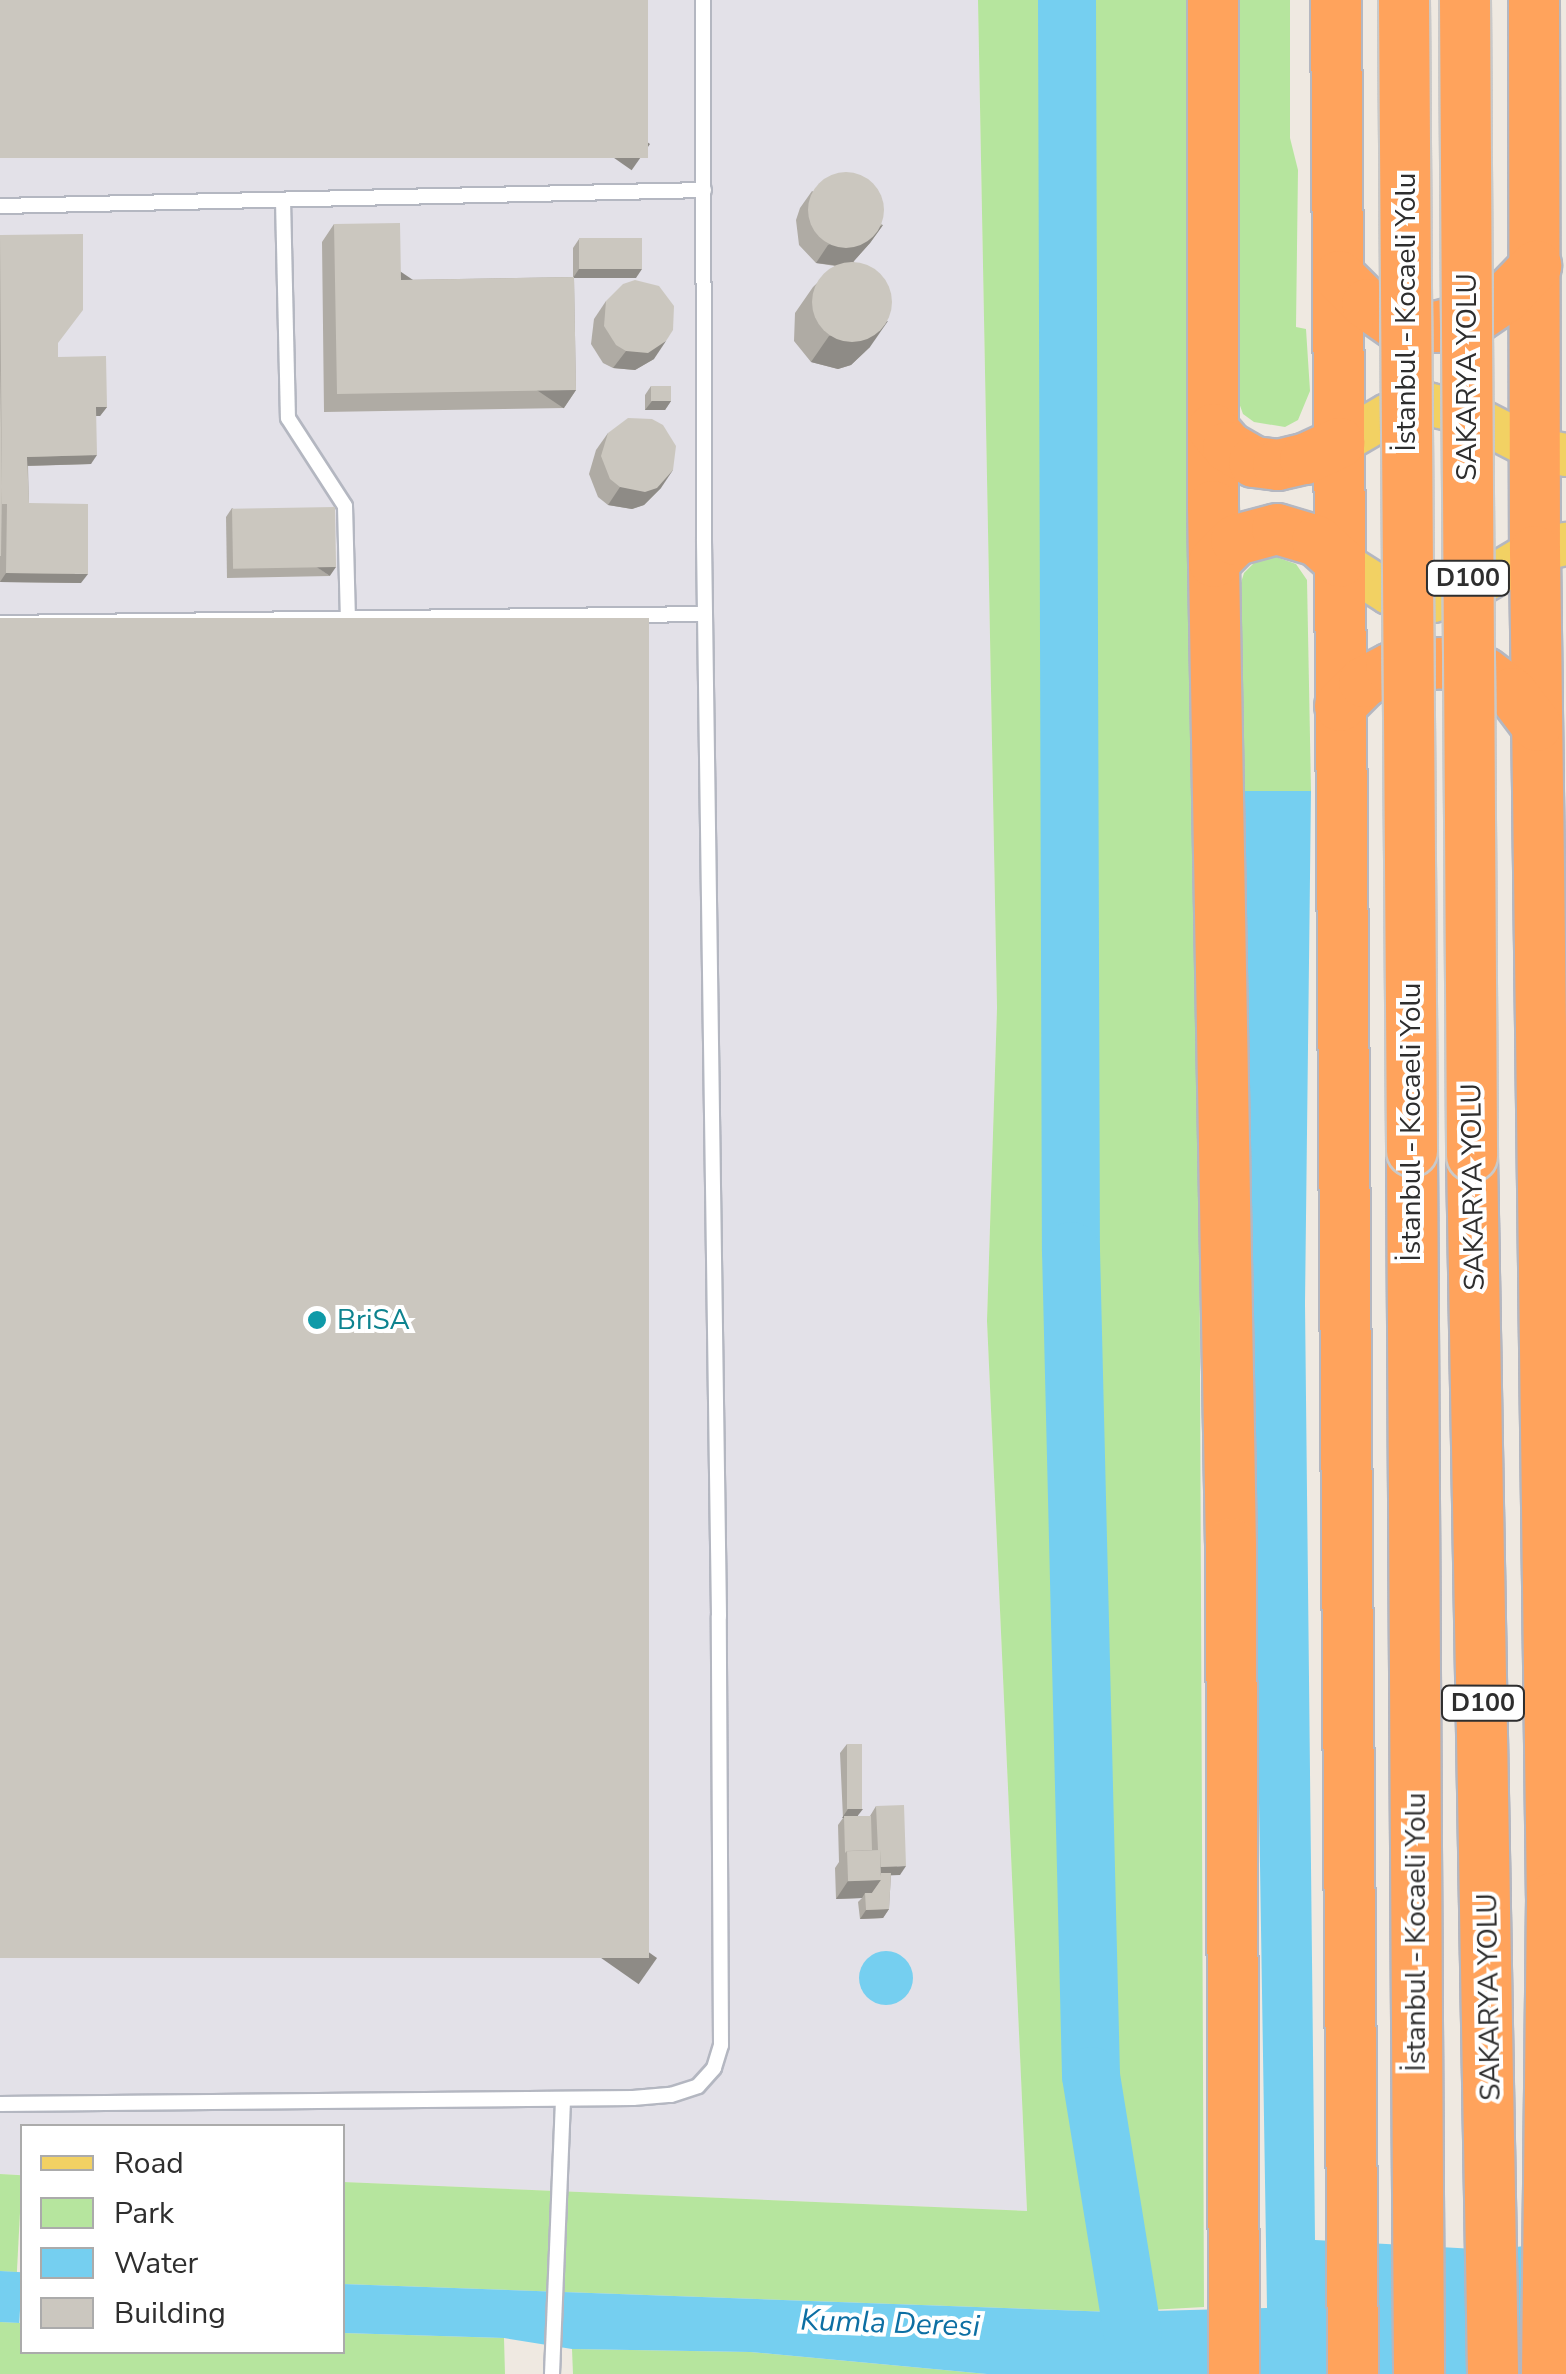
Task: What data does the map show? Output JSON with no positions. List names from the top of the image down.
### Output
{
  "streets": {
    "highway": ["İstanbul - Kocaeli Yolu", "SAKARYA YOLU", "D100"]
  },
  "water": ["Kumla Deresi"],
  "places": ["BriSA"],
  "legend": [
    "Road",
    "Park",
    "Water",
    "Building"
  ]
}
